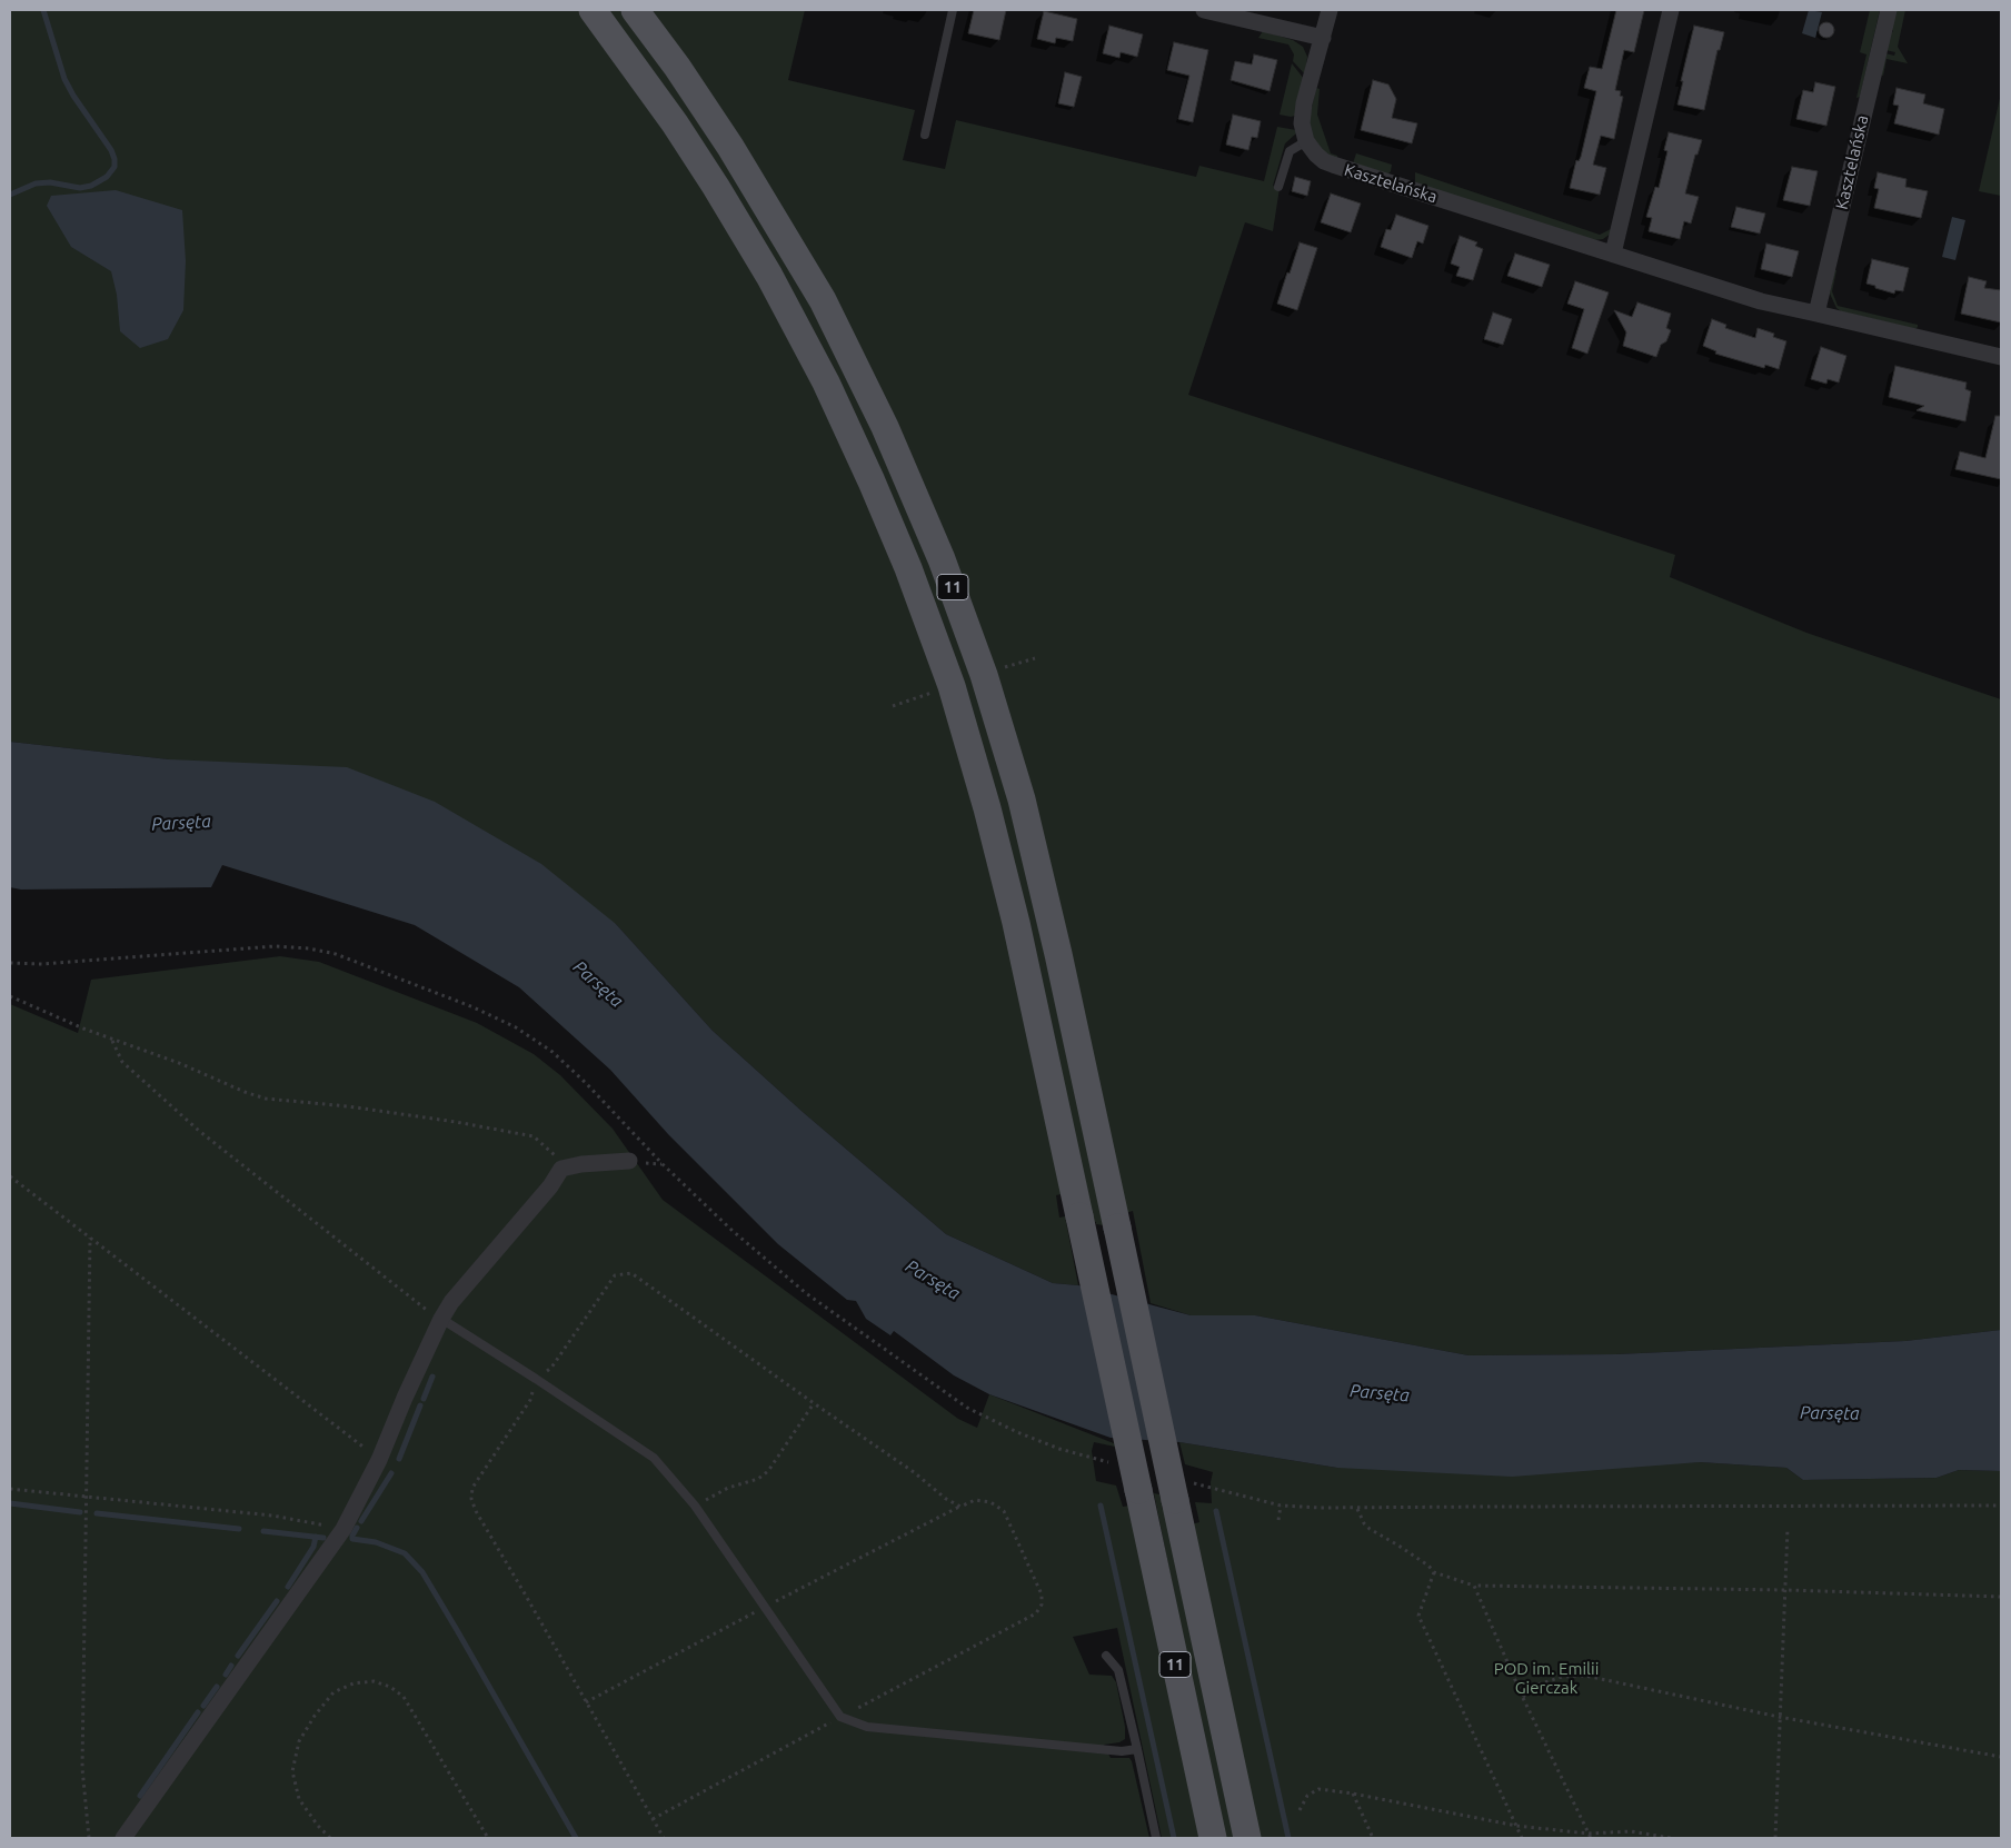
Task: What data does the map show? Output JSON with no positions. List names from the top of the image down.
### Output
{
  "streets": {
    "main road": ["11"],
    "street": ["Kasztelańska"]
  },
  "water": ["Parsęta"],
  "parks": ["POD im. Emilii Gierczak"]
}
